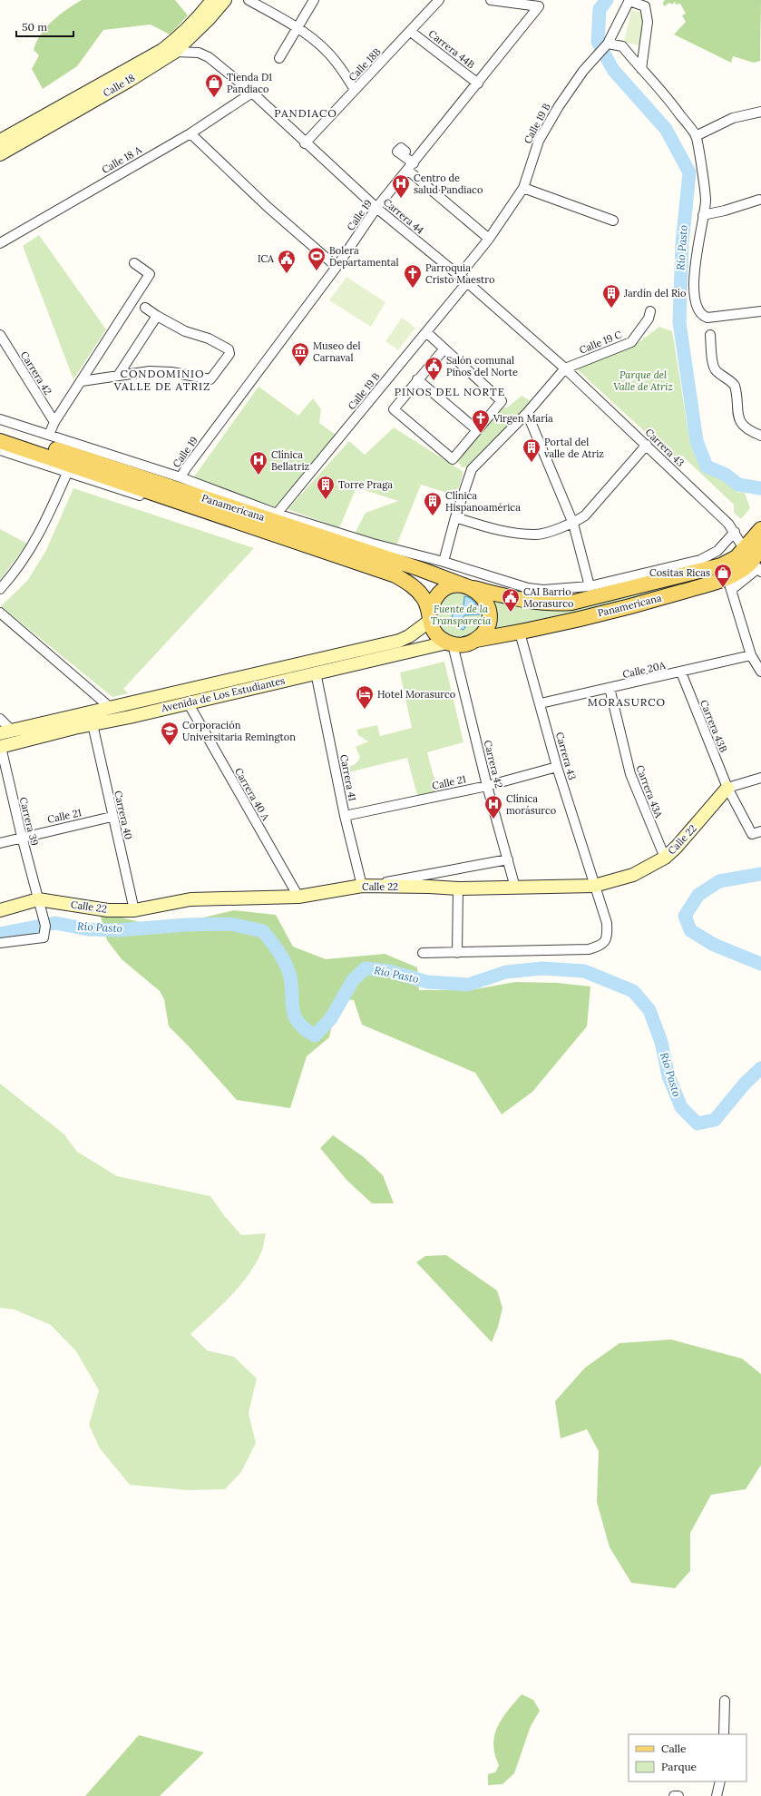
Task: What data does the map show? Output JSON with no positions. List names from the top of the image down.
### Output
{
  "streets": {
    "main road": [
      "Calle 18",
      "Panamericana",
      "Avenida de Los Estudiantes",
      "Calle 22"
    ],
    "street": [
      "Carrera 44B",
      "Calle 18B",
      "Calle 19 B",
      "Calle 18 A",
      "Calle 19",
      "Carrera 44",
      "Calle 19 C",
      "Carrera 42",
      "Carrera 43",
      "Calle 20A",
      "Carrera 43B",
      "Carrera 41",
      "Calle 21",
      "Carrera 43A",
      "Carrera 40 A",
      "Carrera 40",
      "Carrera 39"
    ]
  },
  "crossings": [
    ["Carrera 44B", "Calle 18B"],
    ["Carrera 44B", "Calle 19"],
    ["Calle 18B", "Carrera 44"],
    ["Calle 18", "Carrera 44"],
    ["Calle 19 B", "Carrera 44"],
    ["Calle 18 A", "Carrera 44"],
    ["Calle 19", "Carrera 44"],
    ["Carrera 44", "Calle 19 C"],
    ["Carrera 44", "Carrera 43"],
    ["Calle 19 C", "Carrera 43"],
    ["Carrera 42", "Panamericana"],
    ["Carrera 42", "Avenida de Los Estudiantes"],
    ["Carrera 42", "Calle 21"],
    ["Carrera 42", "Calle 22"],
    ["Carrera 43", "Panamericana"],
    ["Carrera 43", "Calle 20A"],
    ["Carrera 43", "Calle 21"],
    ["Carrera 43", "Calle 22"],
    ["Panamericana", "Avenida de Los Estudiantes"],
    ["Calle 20A", "Carrera 43B"],
    ["Calle 20A", "Carrera 43A"],
    ["Avenida de Los Estudiantes", "Carrera 41"],
    ["Avenida de Los Estudiantes", "Carrera 40 A"],
    ["Avenida de Los Estudiantes", "Carrera 40"],
    ["Avenida de Los Estudiantes", "Carrera 39"],
    ["Carrera 43B", "Calle 22"],
    ["Carrera 41", "Calle 21"],
    ["Carrera 41", "Calle 22"],
    ["Calle 21", "Carrera 40"],
    ["Calle 21", "Carrera 39"],
    ["Carrera 43A", "Calle 22"],
    ["Carrera 40 A", "Calle 22"],
    ["Carrera 40", "Calle 22"],
    ["Carrera 39", "Calle 22"]
  ],
  "districts": [
    "PANDIACO",
    "CONDOMINIO VALLE DE ATRIZ",
    "PINOS DEL NORTE",
    "MORASURCO"
  ],
  "water": ["Río Pasto"],
  "parks": ["Parque del Valle de Atriz", "Fuente de la Transparecia"],
  "places": {
    "shop": ["Tienda D1 Pandiaco", "Cositas Ricas"],
    "hospital": ["Centro de salud Pandiaco", "Clínica Bellatriz", "Clínica morásurco"],
    "sports": ["Bolera Departamental"],
    "public building": ["ICA", "Salón comunal Pinos del Norte", "CAI Barrio Morasurco"],
    "church": ["Parroquia Cristo Maestro", "Virgen María"],
    "building": [
      "Jardín del Río",
      "Portal del valle de Atriz",
      "Torre Praga",
      "Clínica Hispanoamérica"
    ],
    "museum": ["Museo del Carnaval"],
    "hotel": ["Hotel Morasurco"],
    "school or university": ["Corporación Universitaria Remington"]
  },
  "legend": ["Calle", "Parque"],
  "scale_bar": "50 m"
}
